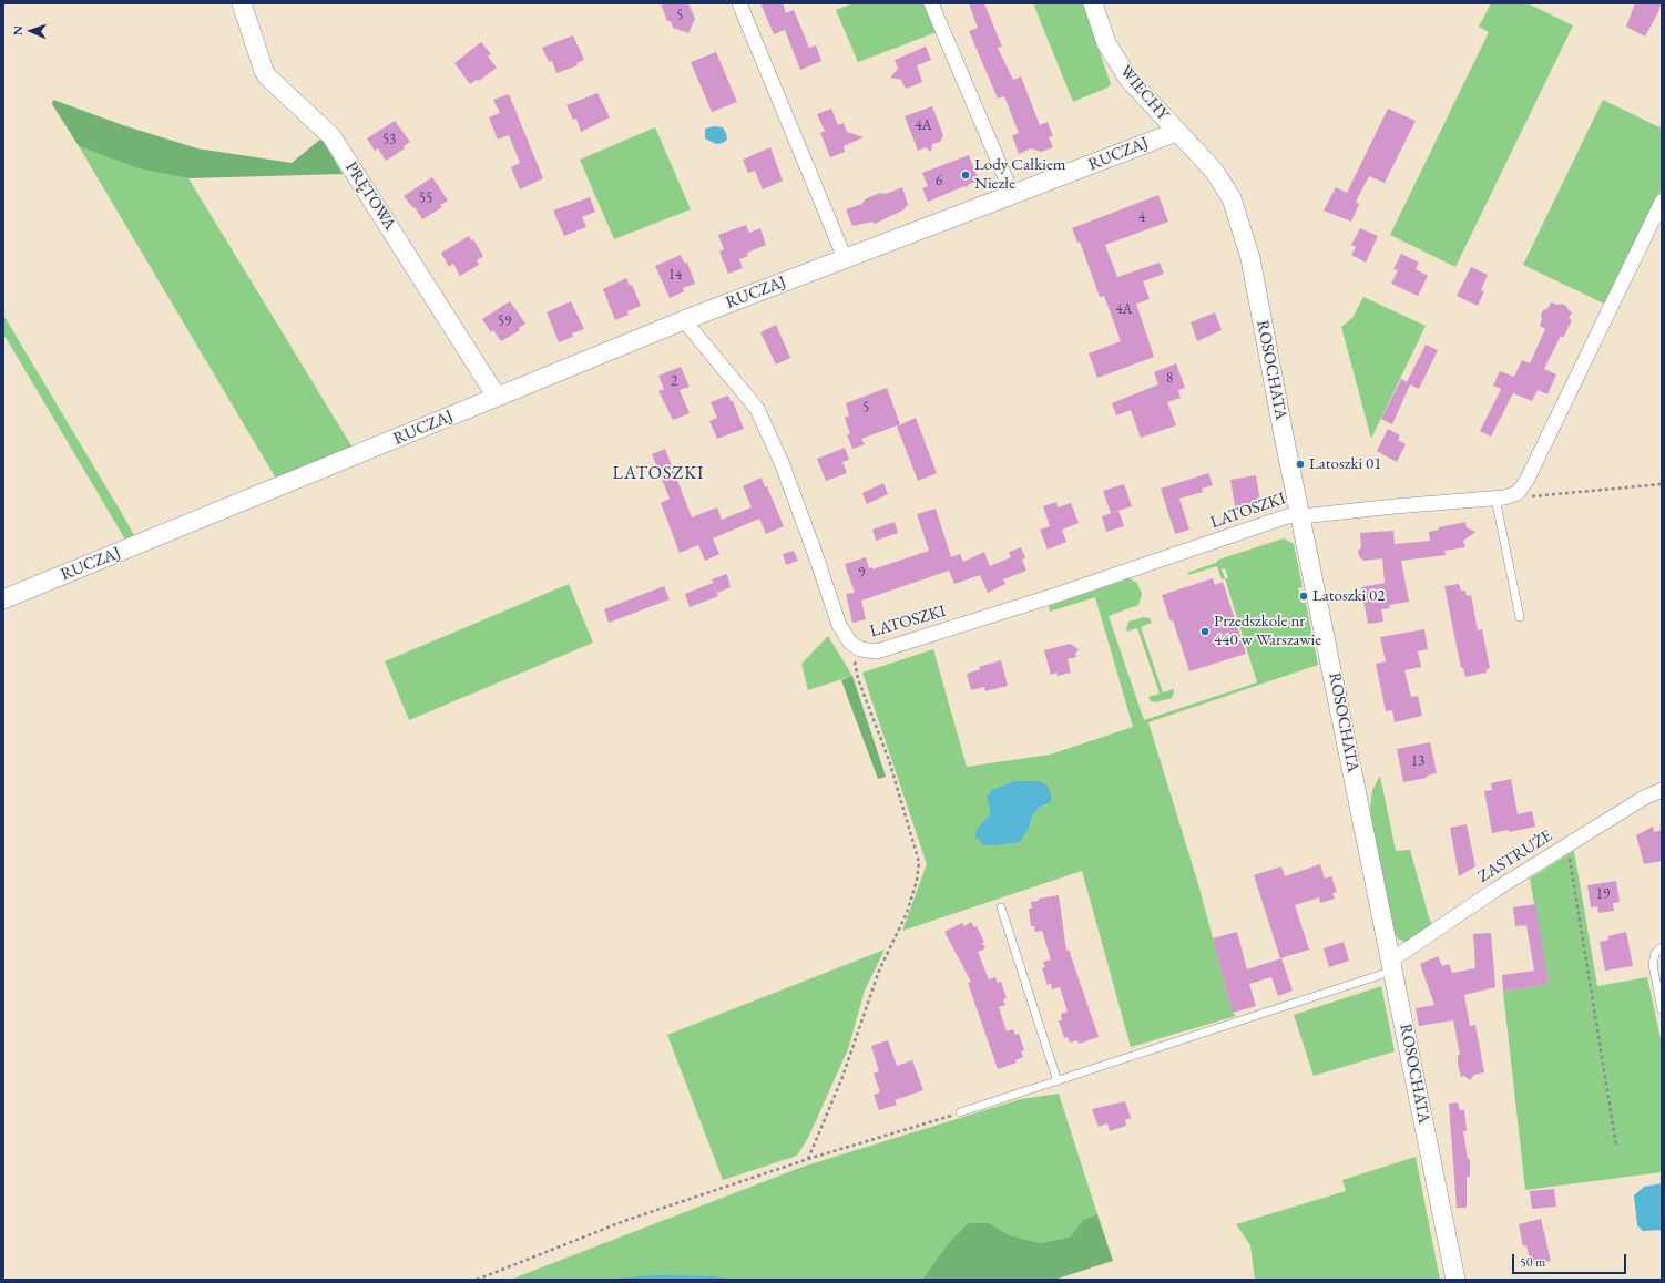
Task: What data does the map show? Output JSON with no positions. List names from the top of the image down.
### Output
{
  "streets": {
    "street": [
      "WIECHY",
      "RUCZAJ",
      "PRĘTOWA",
      "ROSOCHATA",
      "LATOSZKI",
      "ZASTRUŻE"
    ]
  },
  "crossings": [
    ["WIECHY", "RUCZAJ"],
    ["WIECHY", "ROSOCHATA"],
    ["RUCZAJ", "PRĘTOWA"],
    ["RUCZAJ", "LATOSZKI"],
    ["ROSOCHATA", "LATOSZKI"],
    ["ROSOCHATA", "ZASTRUŻE"]
  ],
  "districts": ["LATOSZKI"],
  "places": [
    "Lody Całkiem Niezłe",
    "Latoszki 01",
    "Latoszki 02",
    "Przedszkole nr 440 w Warszawie"
  ],
  "house_numbers": [
    "5",
    "4A",
    "53",
    "6",
    "55",
    "4",
    "14",
    "4A",
    "59",
    "8",
    "2",
    "5",
    "9",
    "13",
    "19"
  ],
  "scale_bar": "50 m",
  "north": "left"
}
